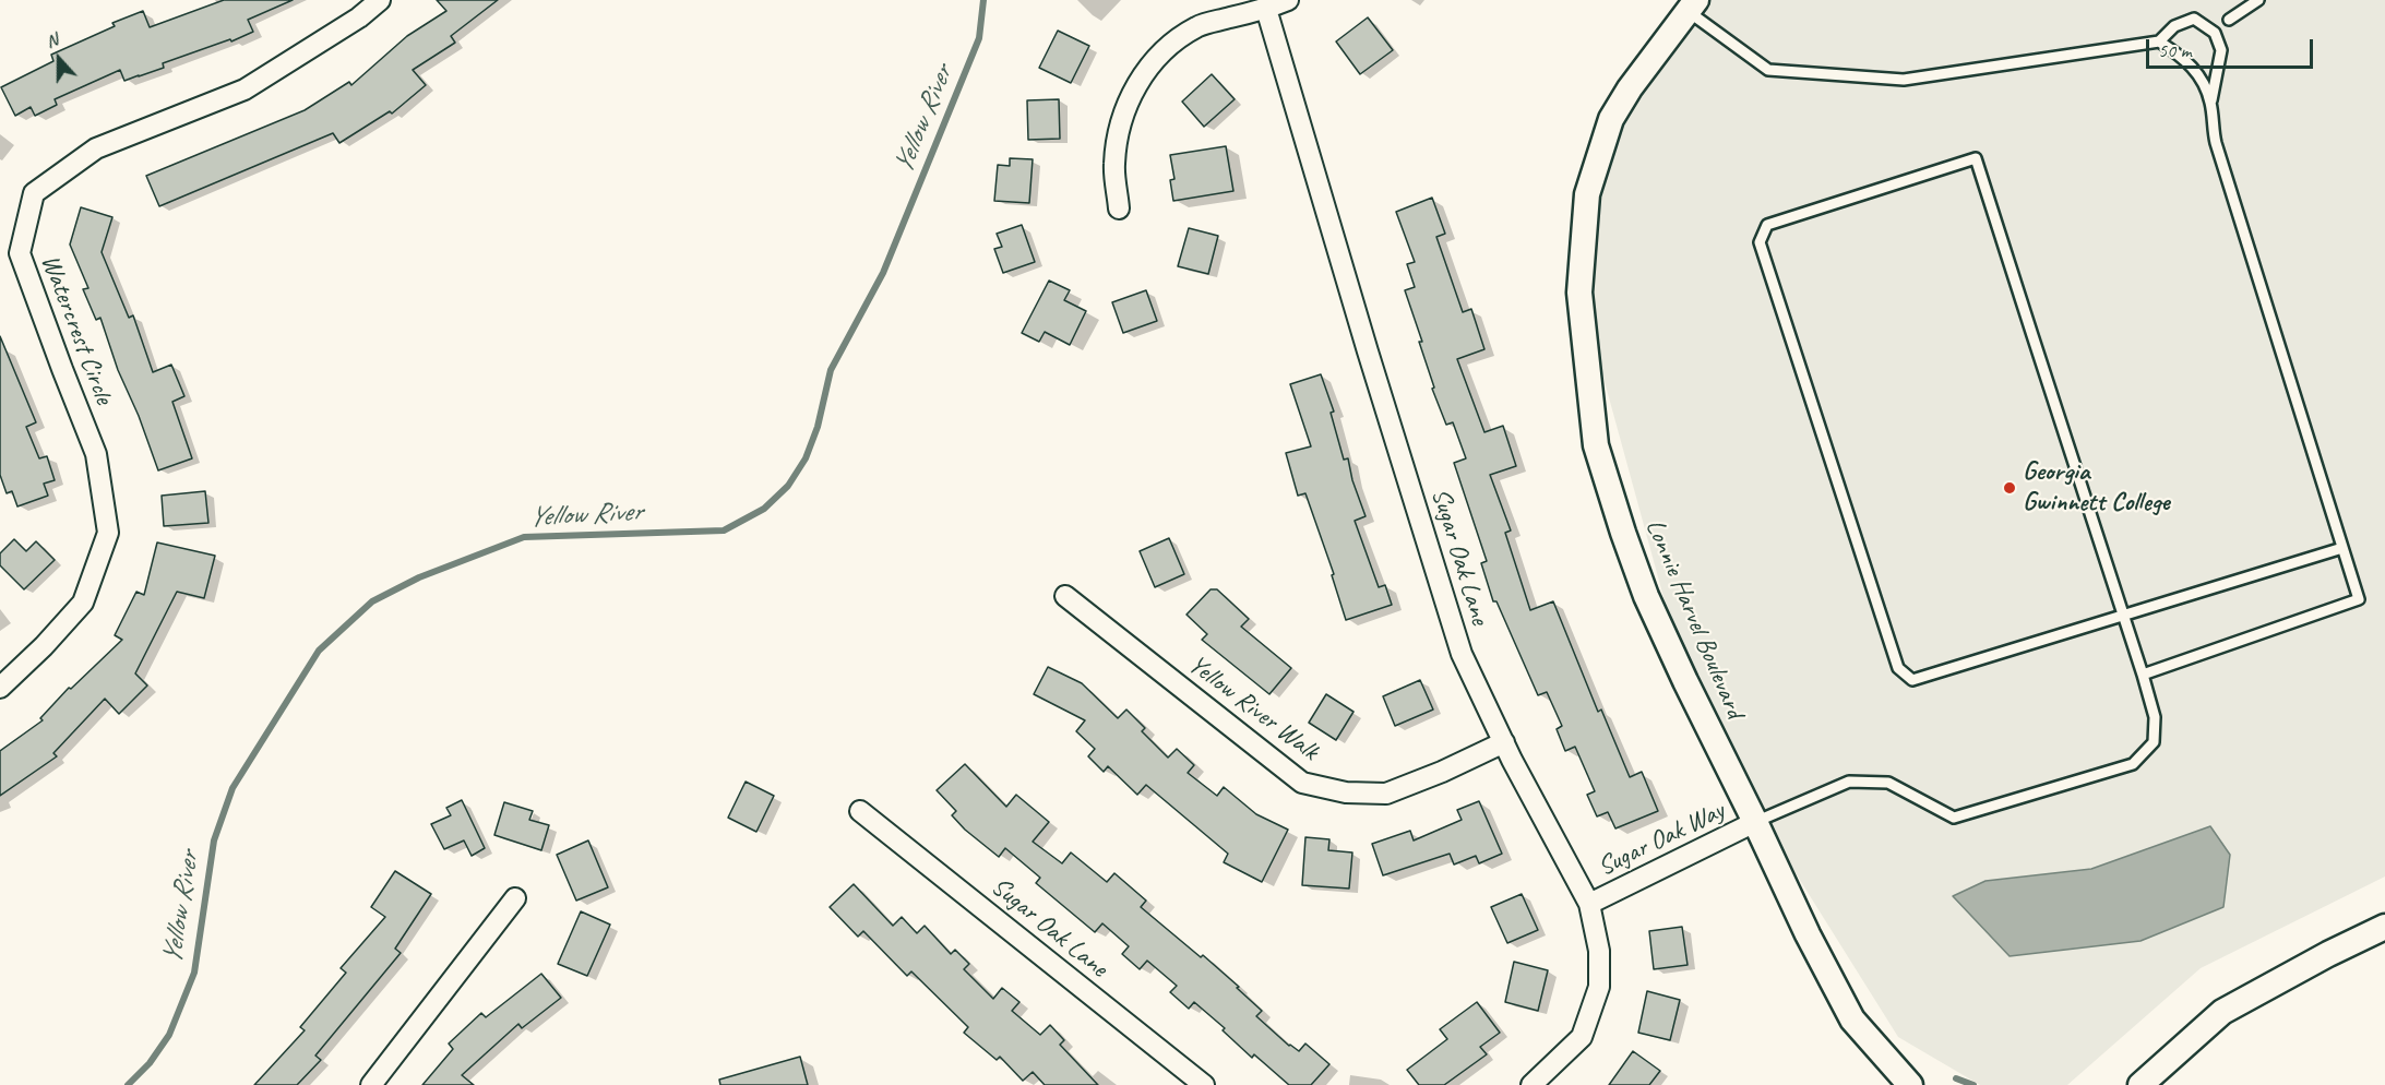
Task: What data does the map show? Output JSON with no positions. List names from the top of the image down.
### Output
{
  "streets": {
    "street": [
      "Watercrest Circle",
      "Sugar Oak Lane",
      "Lonnie Harvel Boulevard",
      "Yellow River Walk",
      "Sugar Oak Way"
    ]
  },
  "crossings": [
    ["Sugar Oak Lane", "Yellow River Walk"],
    ["Sugar Oak Lane", "Sugar Oak Way"],
    ["Lonnie Harvel Boulevard", "Sugar Oak Way"]
  ],
  "water": ["Yellow River"],
  "places": ["Georgia Gwinnett College"],
  "scale_bar": "50 m",
  "north": "top"
}
